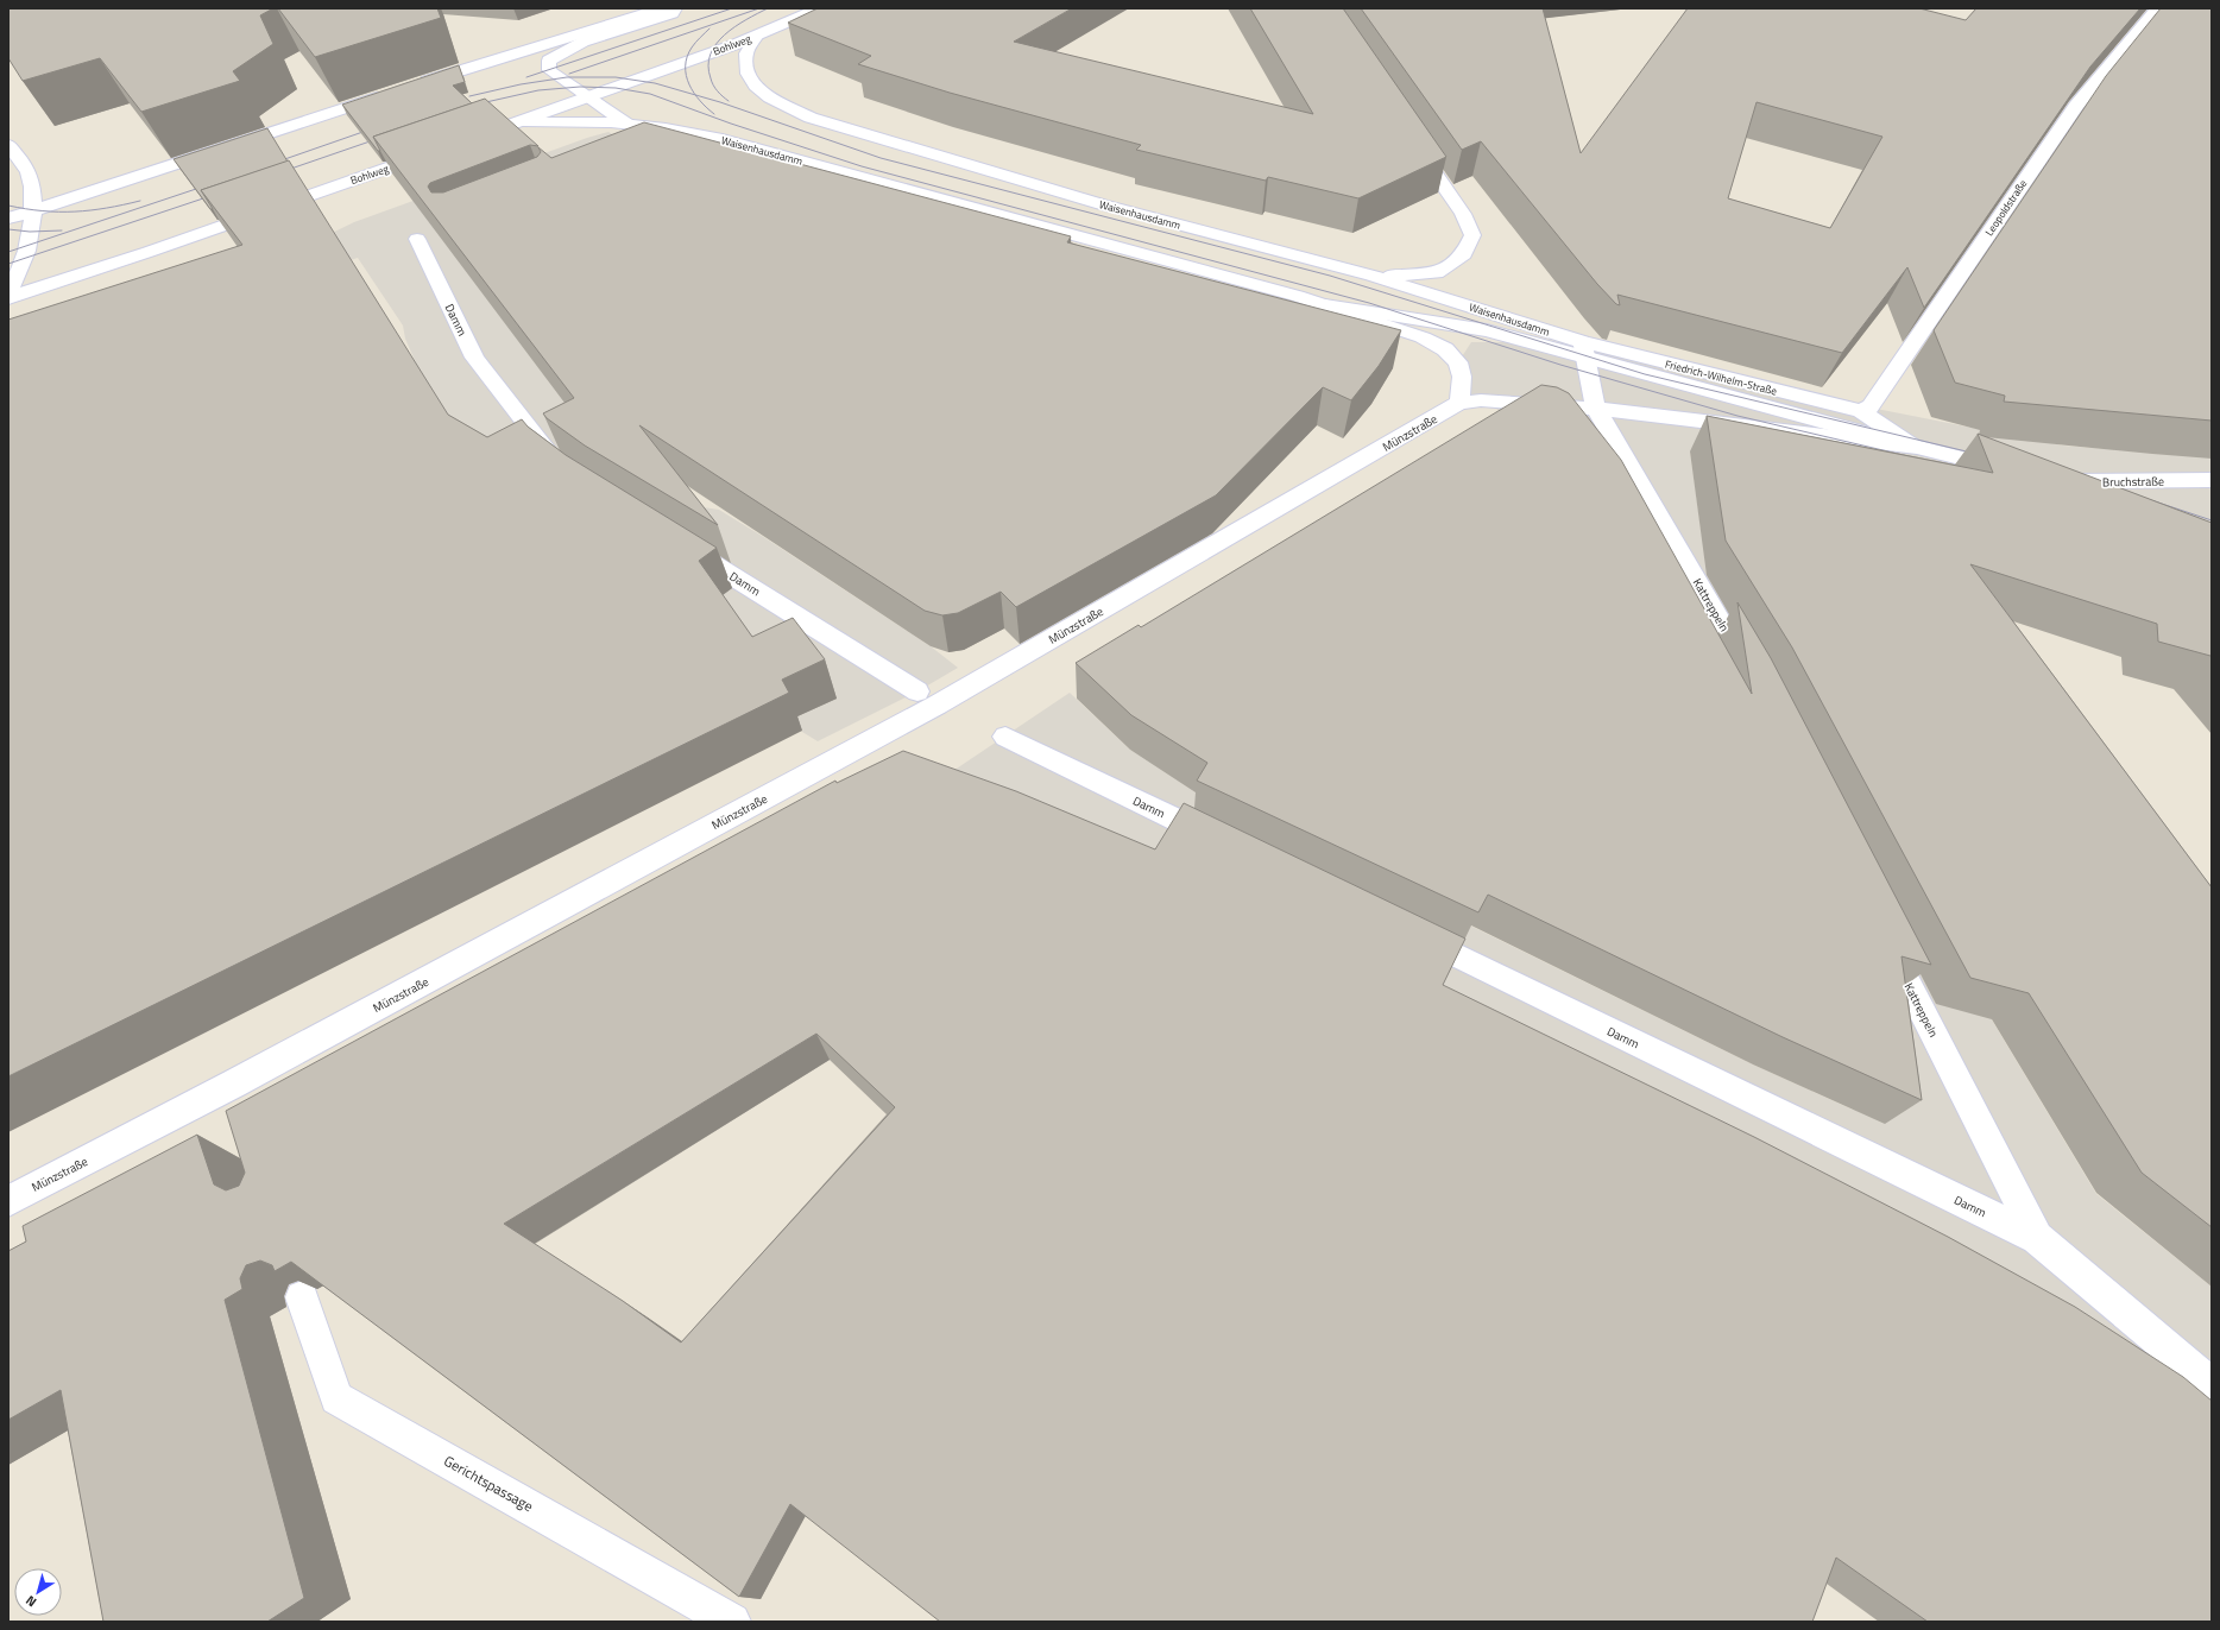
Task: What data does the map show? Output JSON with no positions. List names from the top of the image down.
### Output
{
  "streets": {
    "street": [
      "Bohlweg",
      "Waisenhausdamm",
      "Leopoldstraße",
      "Damm",
      "Friedrich-Wilhelm-Straße",
      "Münzstraße",
      "Bruchstraße",
      "Kattreppeln",
      "Gerichtspassage"
    ]
  },
  "crossings": [
    ["Bohlweg", "Waisenhausdamm"],
    ["Waisenhausdamm", "Friedrich-Wilhelm-Straße"],
    ["Waisenhausdamm", "Münzstraße"],
    ["Leopoldstraße", "Friedrich-Wilhelm-Straße"],
    ["Damm", "Kattreppeln"],
    ["Friedrich-Wilhelm-Straße", "Münzstraße"],
    ["Friedrich-Wilhelm-Straße", "Kattreppeln"]
  ],
  "north": "bottom left"
}
